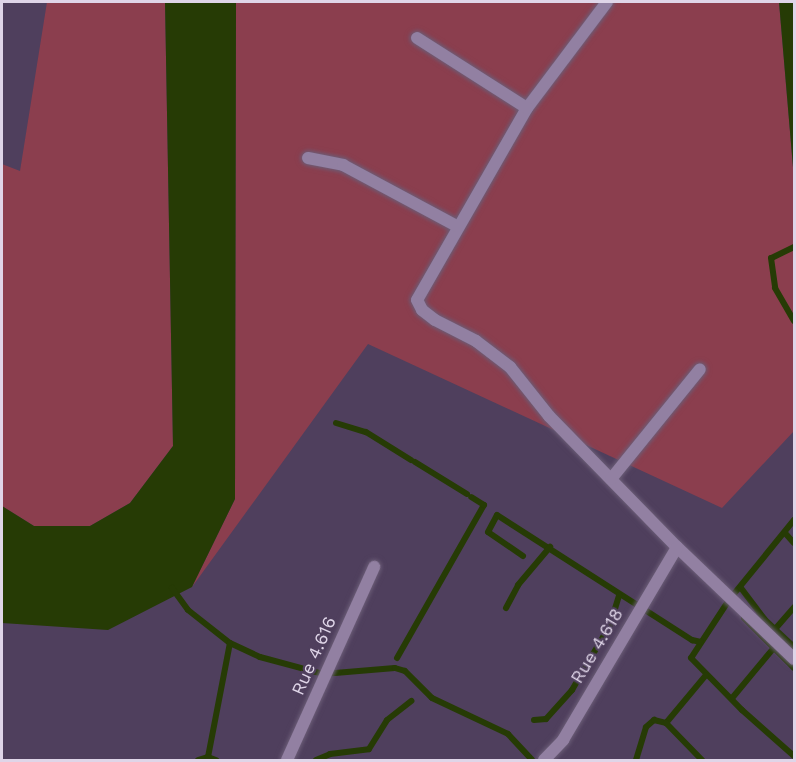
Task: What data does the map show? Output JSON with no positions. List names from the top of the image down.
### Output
{
  "streets": {
    "street": ["Rue 4.618", "Rue 4.616"]
  }
}
